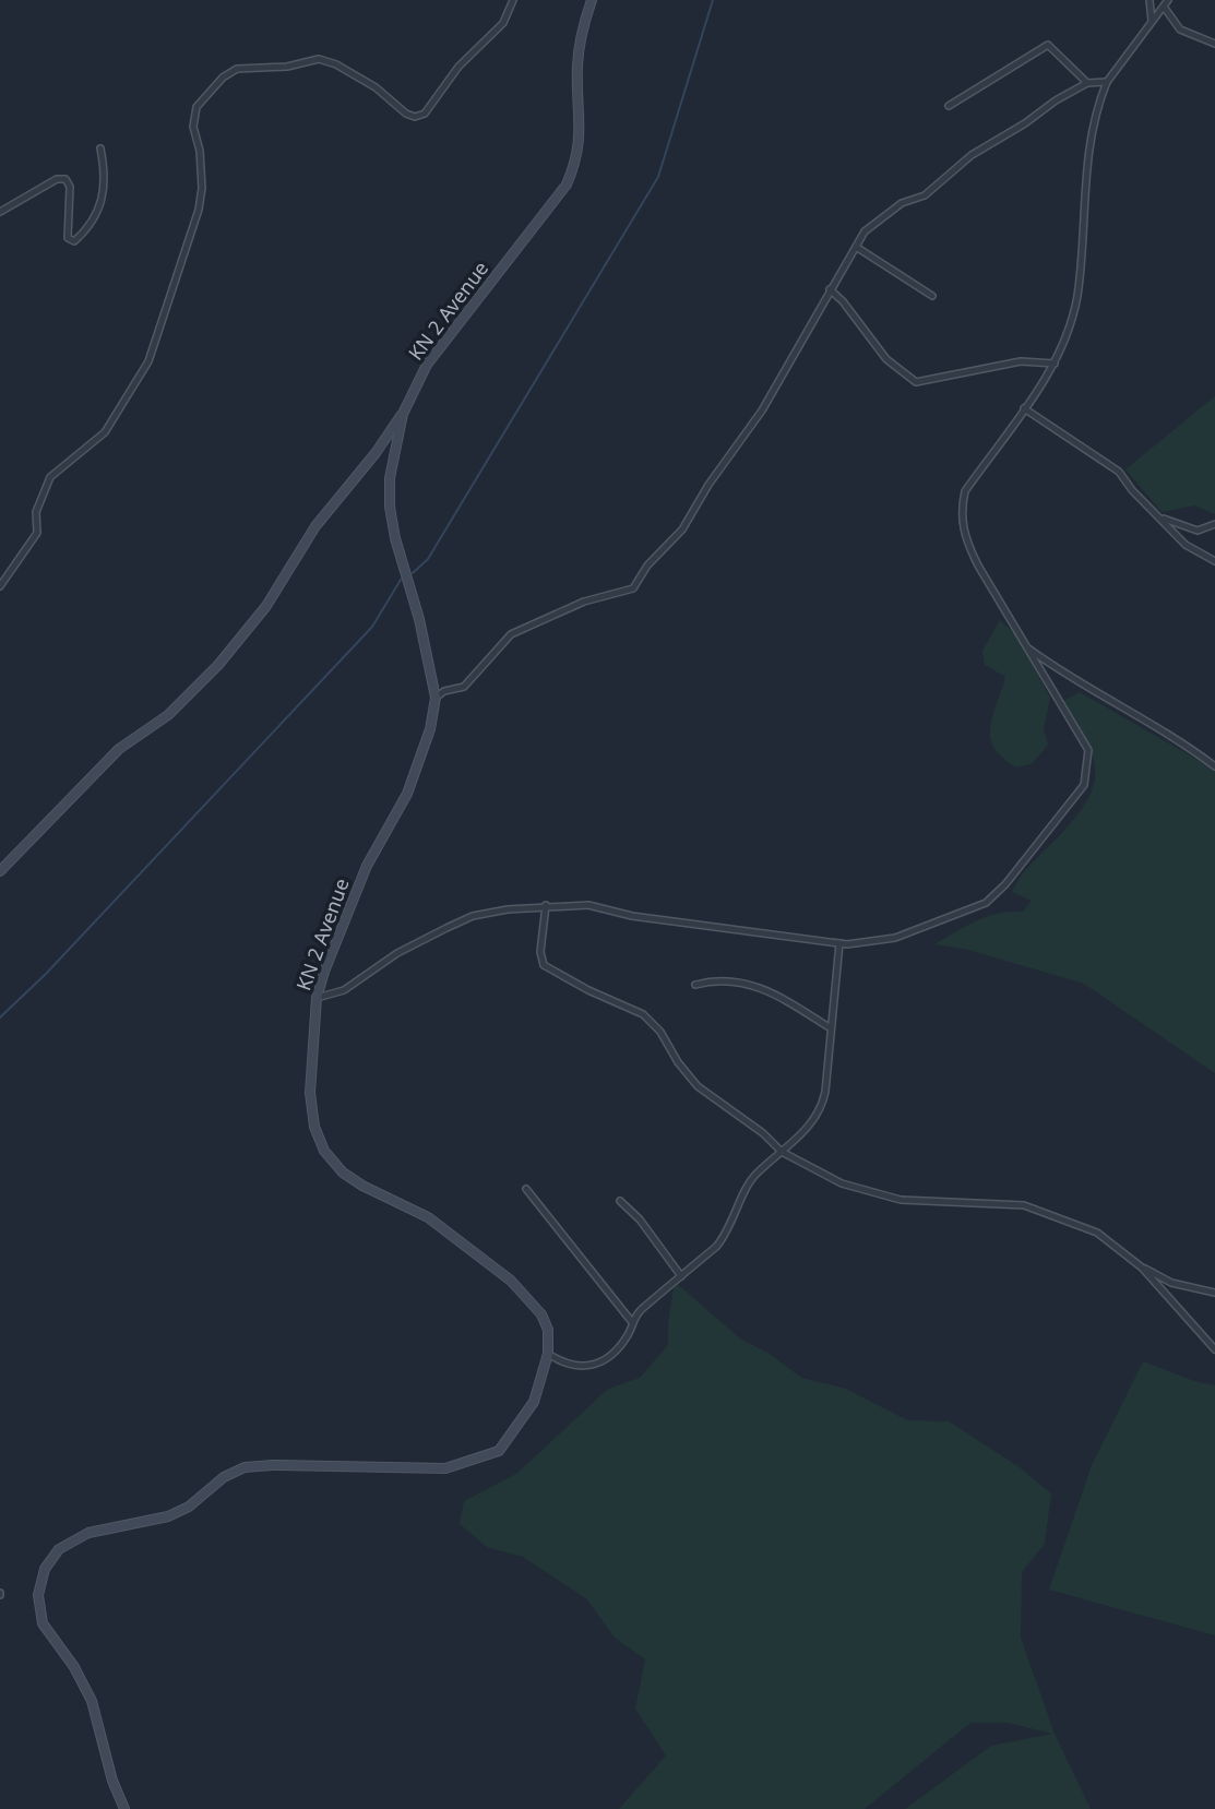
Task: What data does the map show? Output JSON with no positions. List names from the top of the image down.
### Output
{
  "streets": {
    "main road": ["KN 2 Avenue"]
  }
}
